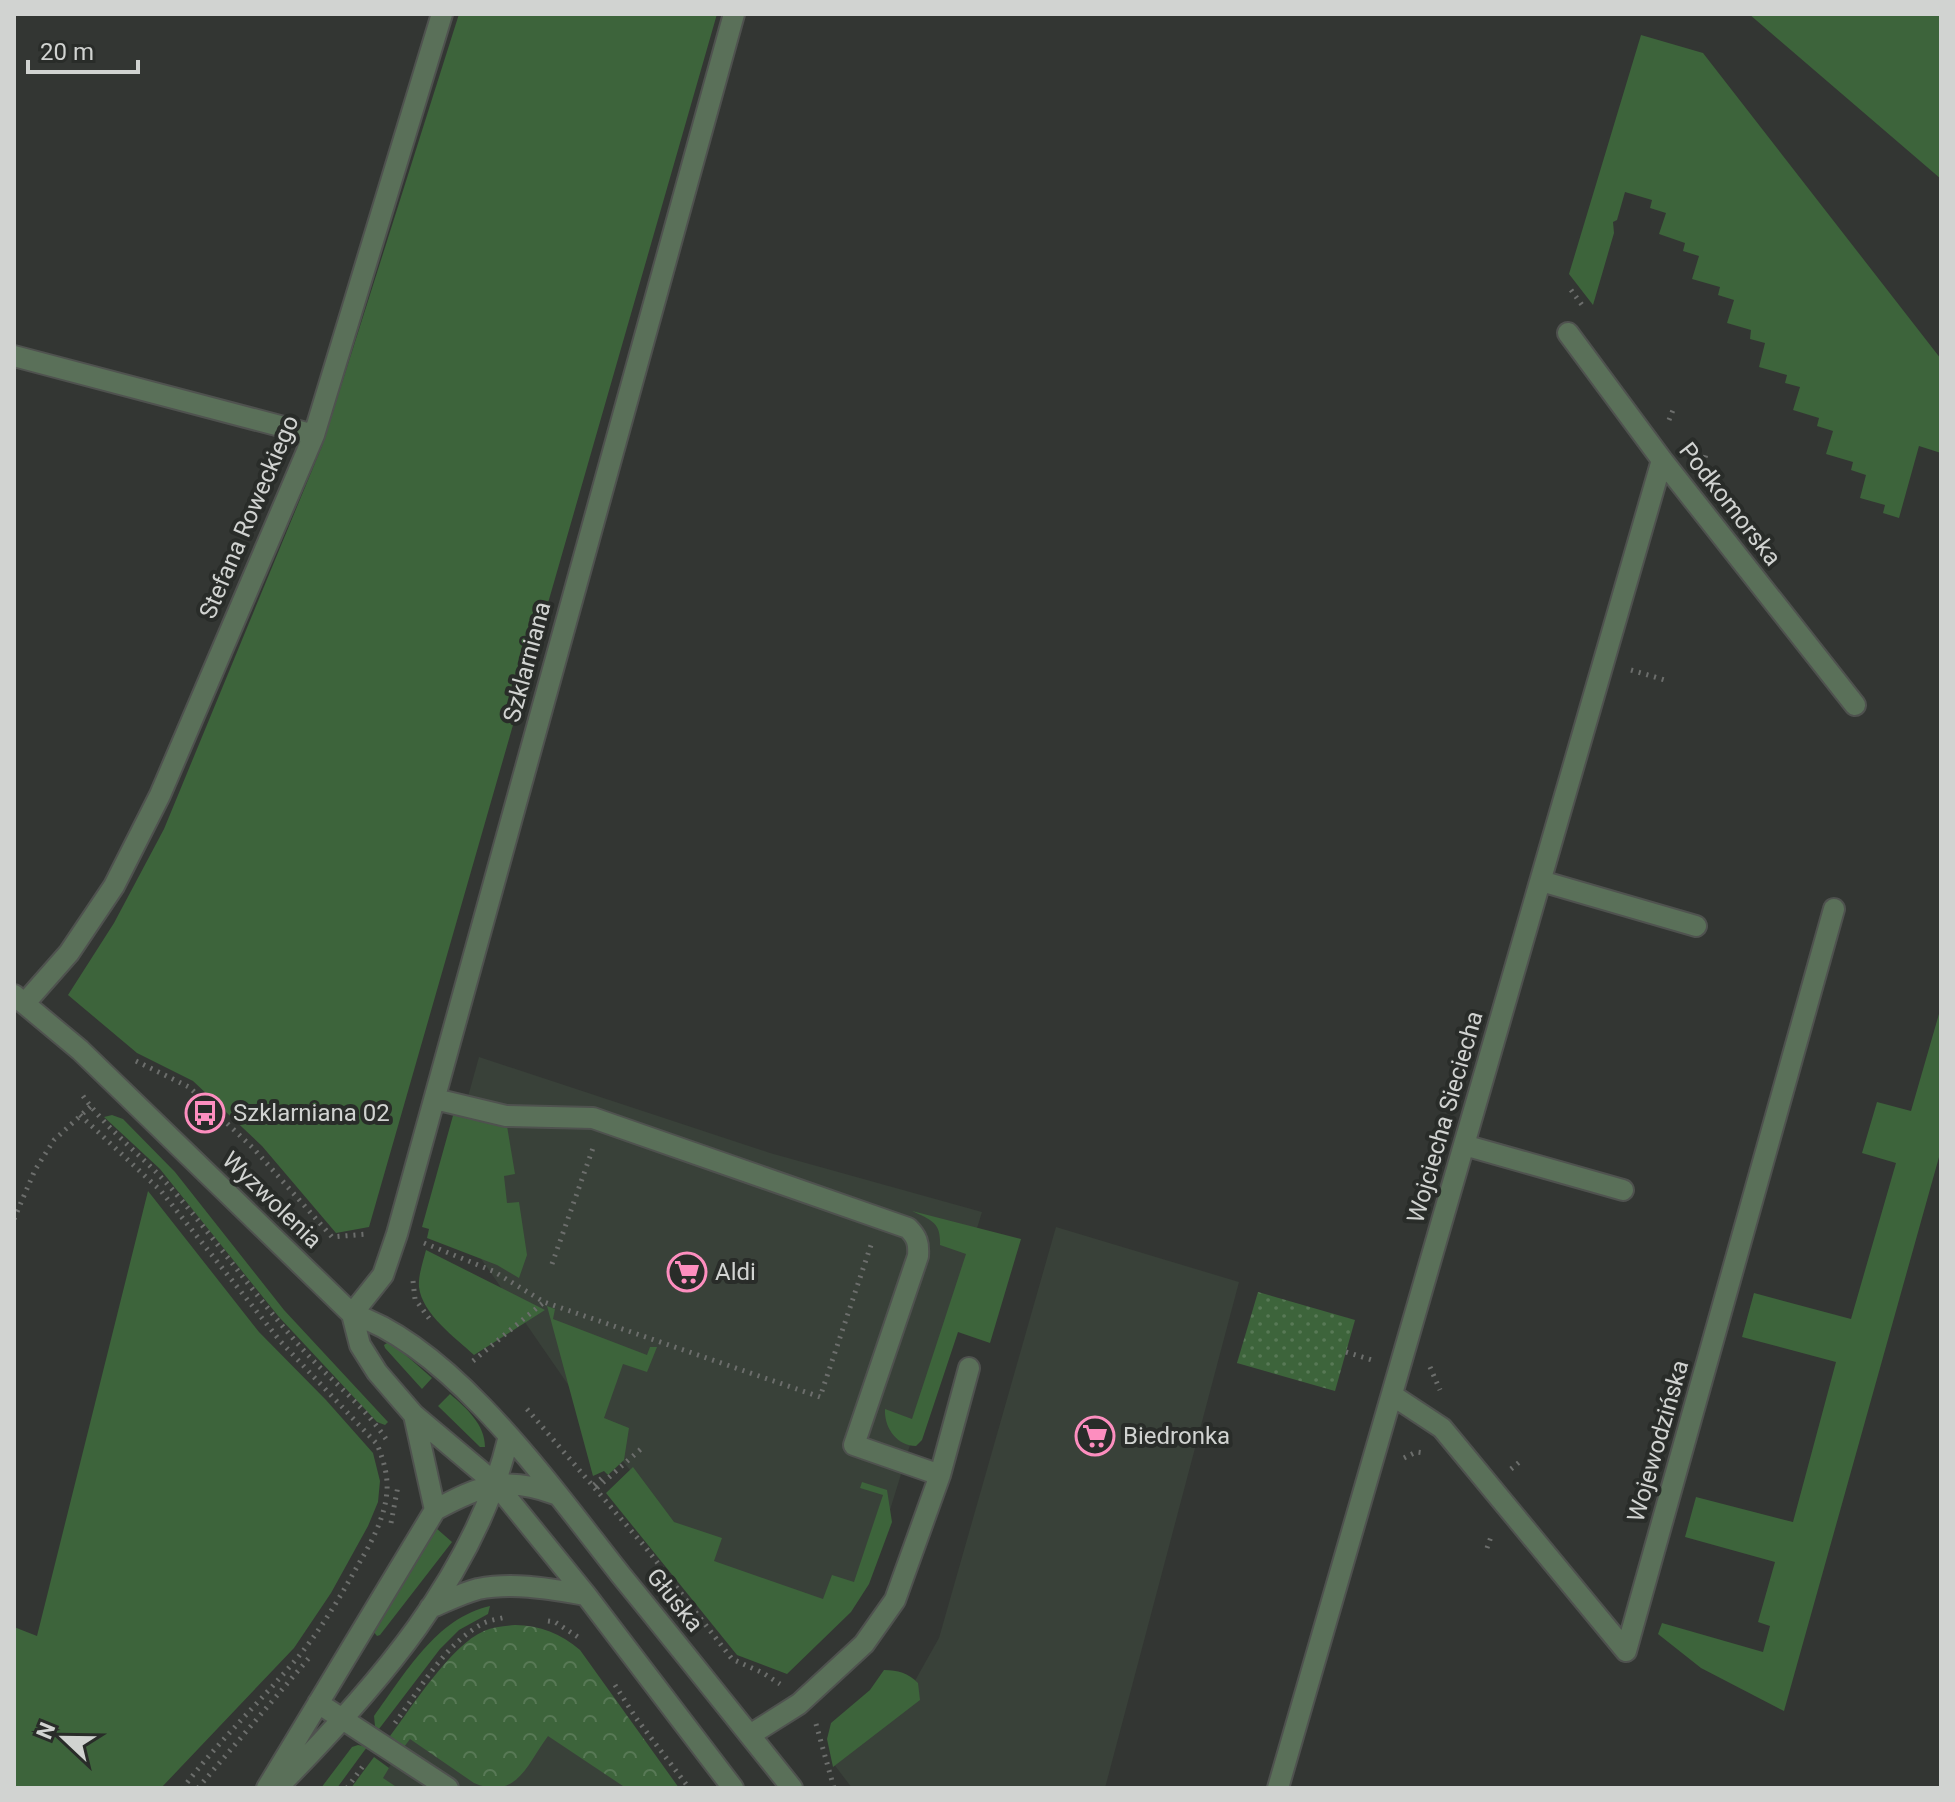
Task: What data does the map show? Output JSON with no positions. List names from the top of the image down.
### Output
{
  "streets": {
    "street": [
      "Podkomorska",
      "Stefana Roweckiego",
      "Szklarniana",
      "Wojciecha Sieciecha",
      "Wyzwolenia",
      "Wojewodzińska",
      "Głuska"
    ]
  },
  "crossings": [
    ["Podkomorska", "Wojciecha Sieciecha"],
    ["Stefana Roweckiego", "Wyzwolenia"],
    ["Szklarniana", "Wyzwolenia"],
    ["Wojciecha Sieciecha", "Wojewodzińska"],
    ["Wyzwolenia", "Głuska"]
  ],
  "places": {
    "bus stop": ["Szklarniana 02"],
    "supermarket": ["Aldi", "Biedronka"]
  },
  "scale_bar": "20 m",
  "north": "left"
}
